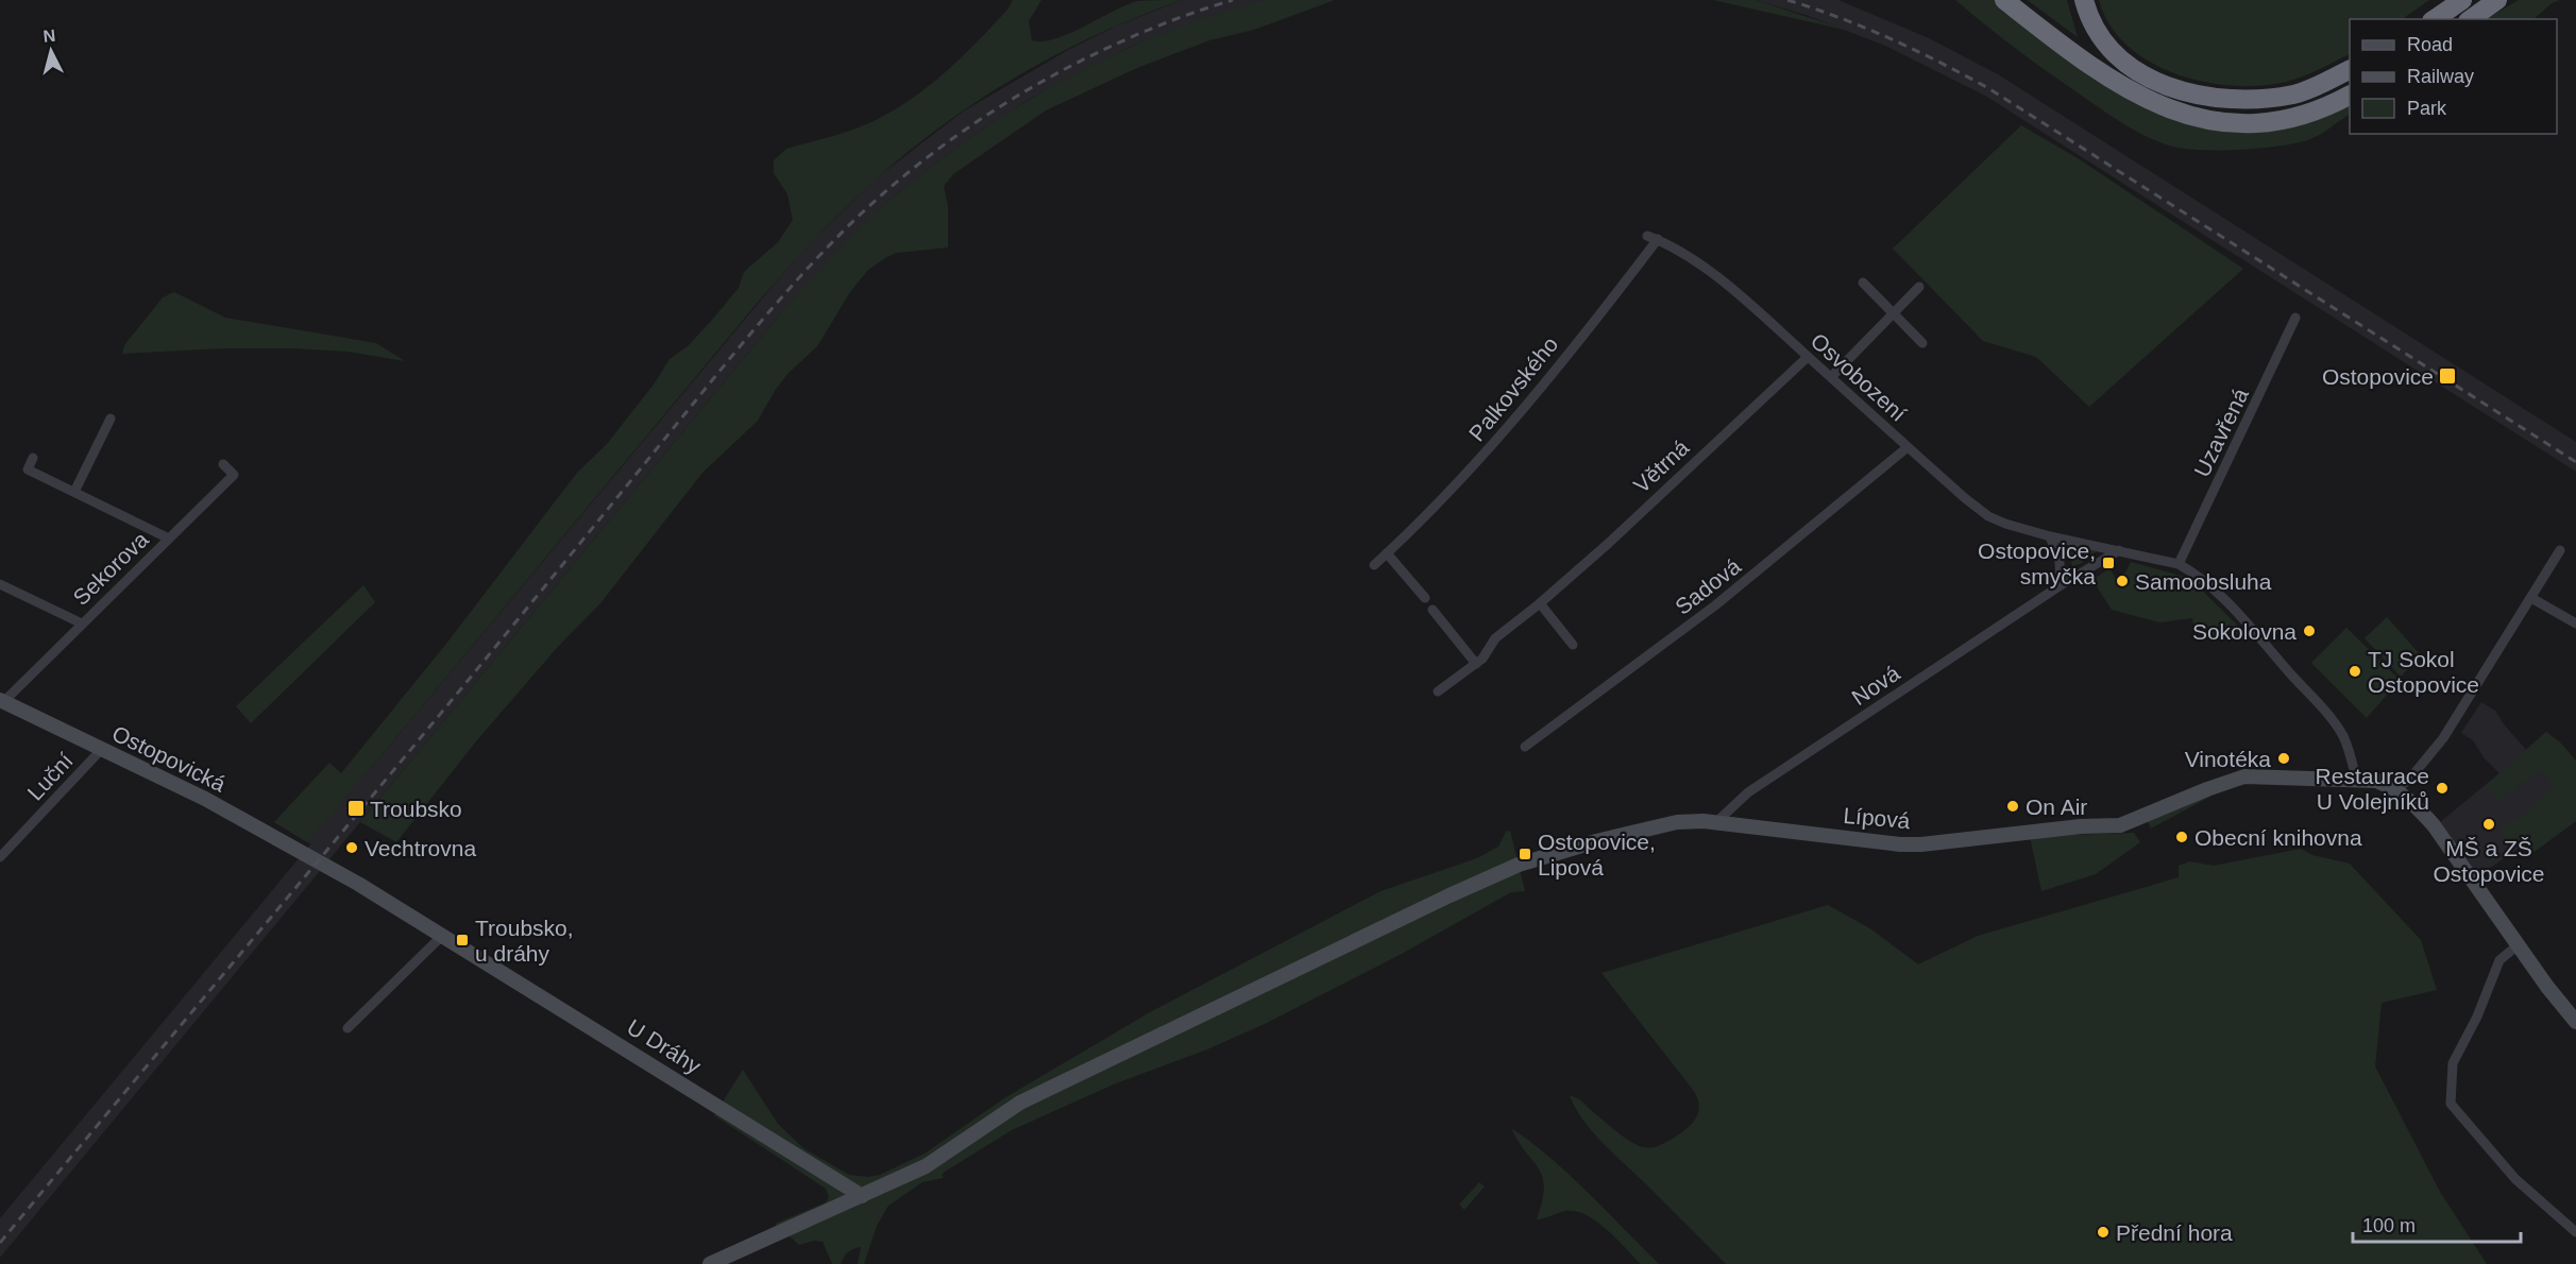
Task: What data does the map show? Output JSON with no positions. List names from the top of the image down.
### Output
{
  "streets": {
    "street": [
      "Osvobození",
      "Palkovského",
      "Uzavřená",
      "Větrná",
      "Sekorova",
      "Sadová",
      "Nová",
      "Ostopovická",
      "Luční",
      "Lípová",
      "U Dráhy"
    ]
  },
  "crossings": [
    ["Osvobození", "Palkovského"],
    ["Osvobození", "Uzavřená"],
    ["Osvobození", "Větrná"],
    ["Osvobození", "Sadová"],
    ["Osvobození", "Nová"],
    ["Osvobození", "Lípová"],
    ["Sekorova", "Ostopovická"],
    ["Nová", "Lípová"],
    ["Ostopovická", "Luční"],
    ["Ostopovická", "U Dráhy"],
    ["Lípová", "U Dráhy"]
  ],
  "places": {
    "transit": [
      "Ostopovice",
      "Ostopovice, smyčka",
      "Troubsko",
      "Ostopovice, Lipová",
      "Troubsko, u dráhy"
    ],
    "other": [
      "Samoobsluha",
      "Sokolovna",
      "TJ Sokol Ostopovice",
      "Vinotéka",
      "Restaurace U Volejníků",
      "On Air",
      "MŠ a ZŠ Ostopovice",
      "Obecní knihovna",
      "Vechtrovna",
      "Přední hora"
    ]
  },
  "legend": ["Road", "Railway", "Park"],
  "scale_bar": "100 m",
  "north": "top"
}
